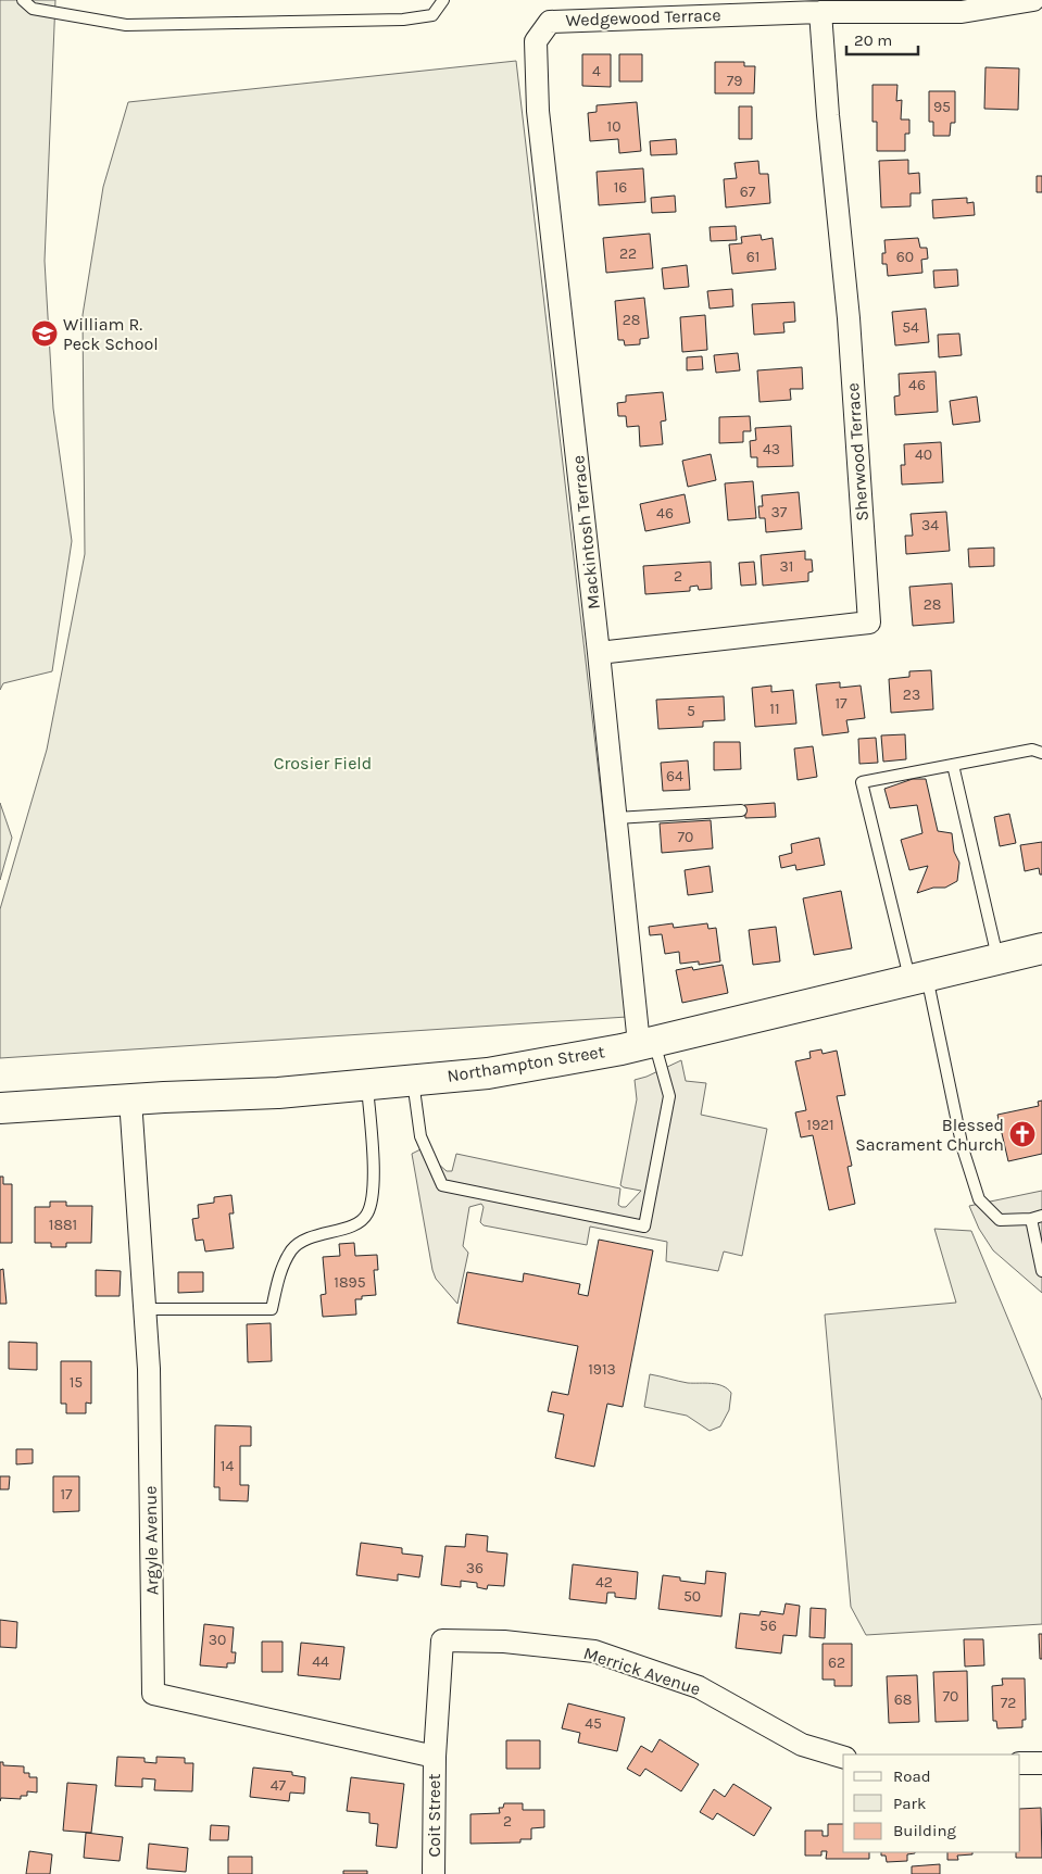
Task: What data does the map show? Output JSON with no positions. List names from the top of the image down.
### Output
{
  "streets": {
    "main road": ["Northampton Street"],
    "street": [
      "Wedgewood Terrace",
      "Sherwood Terrace",
      "Mackintosh Terrace",
      "Argyle Avenue",
      "Merrick Avenue",
      "Coit Street"
    ]
  },
  "crossings": [
    ["Wedgewood Terrace", "Sherwood Terrace"],
    ["Wedgewood Terrace", "Mackintosh Terrace"],
    ["Sherwood Terrace", "Mackintosh Terrace"],
    ["Mackintosh Terrace", "Northampton Street"],
    ["Northampton Street", "Argyle Avenue"],
    ["Argyle Avenue", "Merrick Avenue"],
    ["Argyle Avenue", "Coit Street"],
    ["Merrick Avenue", "Coit Street"]
  ],
  "parks": ["Crosier Field"],
  "places": {
    "school or university": ["William R. Peck School"],
    "church": ["Blessed Sacrament Church"]
  },
  "house_numbers": [
    "4",
    "79",
    "95",
    "10",
    "16",
    "67",
    "22",
    "61",
    "60",
    "28",
    "54",
    "46",
    "43",
    "40",
    "37",
    "46",
    "34",
    "31",
    "2",
    "28",
    "23",
    "17",
    "11",
    "5",
    "64",
    "70",
    "1921",
    "1881",
    "1895",
    "1913",
    "15",
    "14",
    "17",
    "36",
    "42",
    "50",
    "56",
    "30",
    "44",
    "62",
    "70",
    "68",
    "72",
    "45",
    "47",
    "2"
  ],
  "legend": ["Road", "Park", "Building"],
  "scale_bar": "20 m"
}
